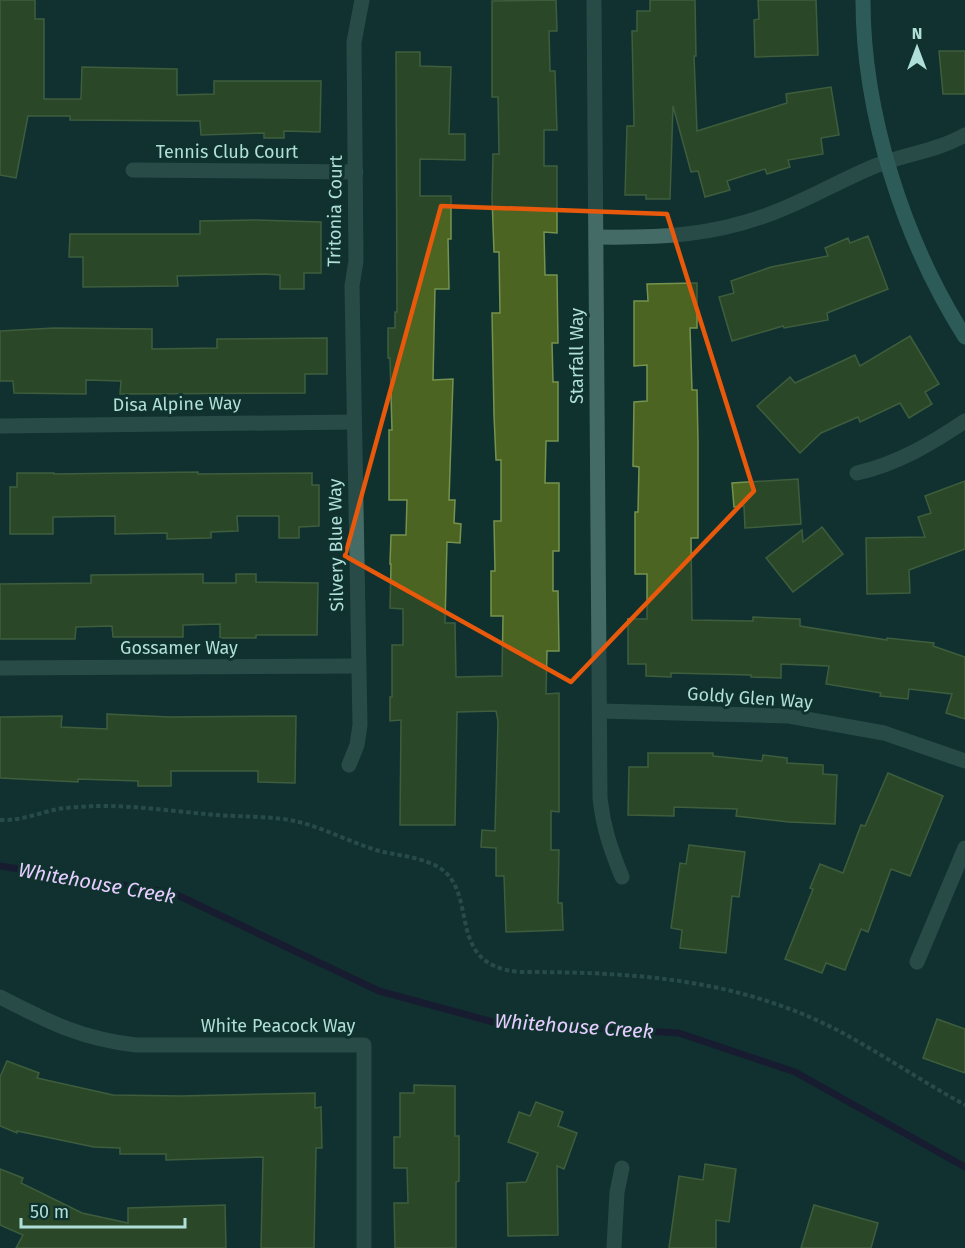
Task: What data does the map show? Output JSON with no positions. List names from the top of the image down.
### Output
{
  "streets": {
    "street": [
      "Tennis Club Court",
      "Tritonia Court",
      "Starfall Way",
      "Disa Alpine Way",
      "Silvery Blue Way",
      "Gossamer Way",
      "Goldy Glen Way",
      "White Peacock Way"
    ]
  },
  "crossings": [
    ["Tennis Club Court", "Tritonia Court"],
    ["Tritonia Court", "Disa Alpine Way"],
    ["Tritonia Court", "Silvery Blue Way"],
    ["Starfall Way", "Goldy Glen Way"],
    ["Disa Alpine Way", "Silvery Blue Way"],
    ["Silvery Blue Way", "Gossamer Way"]
  ],
  "water": ["Whitehouse Creek"],
  "scale_bar": "50 m",
  "north": "top"
}
